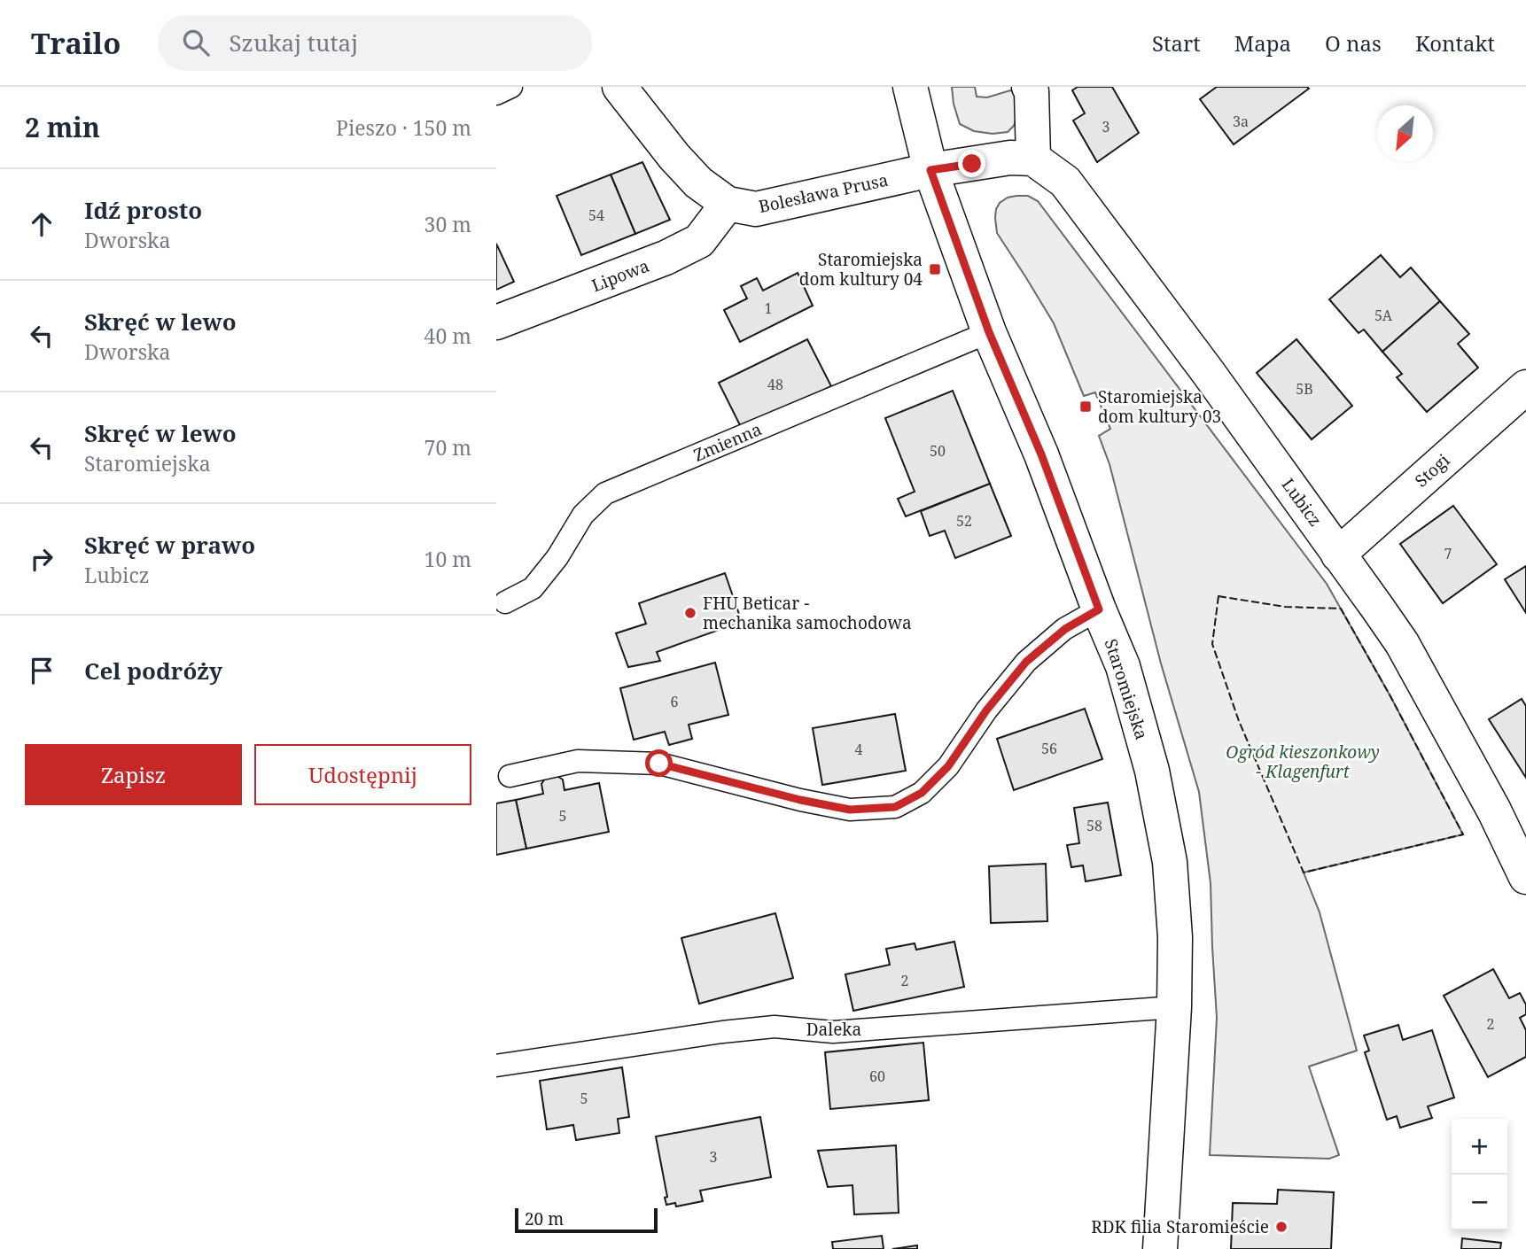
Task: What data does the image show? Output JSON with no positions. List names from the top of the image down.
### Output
{
  "streets": {
    "street": [
      "Bolesława Prusa",
      "Lipowa",
      "Stogi",
      "Lubicz",
      "Staromiejska"
    ],
    "lane": ["Zmienna", "Daleka"]
  },
  "crossings": [
    ["Bolesława Prusa", "Lipowa"],
    ["Bolesława Prusa", "Staromiejska"],
    ["Zmienna", "Staromiejska"],
    ["Stogi", "Lubicz"],
    ["Staromiejska", "Daleka"]
  ],
  "parks": ["Ogród kieszonkowy - Klagenfurt"],
  "places": {
    "transit": ["Staromiejska dom kultury 04", "Staromiejska dom kultury 03"],
    "other": ["FHU Beticar - mechanika samochodowa", "RDK filia Staromieście"]
  },
  "house_numbers": [
    "3a",
    "3",
    "54",
    "1",
    "5A",
    "48",
    "5B",
    "50",
    "52",
    "7",
    "6",
    "56",
    "4",
    "5",
    "58",
    "2",
    "2",
    "60",
    "5",
    "3"
  ],
  "scale_bar": "20 m",
  "north": "bottom left",
  "page": {
    "header": "Trailo",
    "search": "Szukaj tutaj",
    "nav": [
      "Start",
      "Mapa",
      "O nas",
      "Kontakt"
    ],
    "heading": ["2 min", "Pieszo · 150 m"],
    "list": [
      ["Idź prosto", "Dworska", "30 m"],
      ["Skręć w lewo", "Dworska", "40 m"],
      ["Skręć w lewo", "Staromiejska", "70 m"],
      ["Skręć w prawo", "Lubicz", "10 m"],
      "Cel podróży"
    ],
    "buttons": ["Zapisz", "Udostępnij"],
    "map_buttons": ["+", "−"],
    "scale": "20 m"
  }
}
